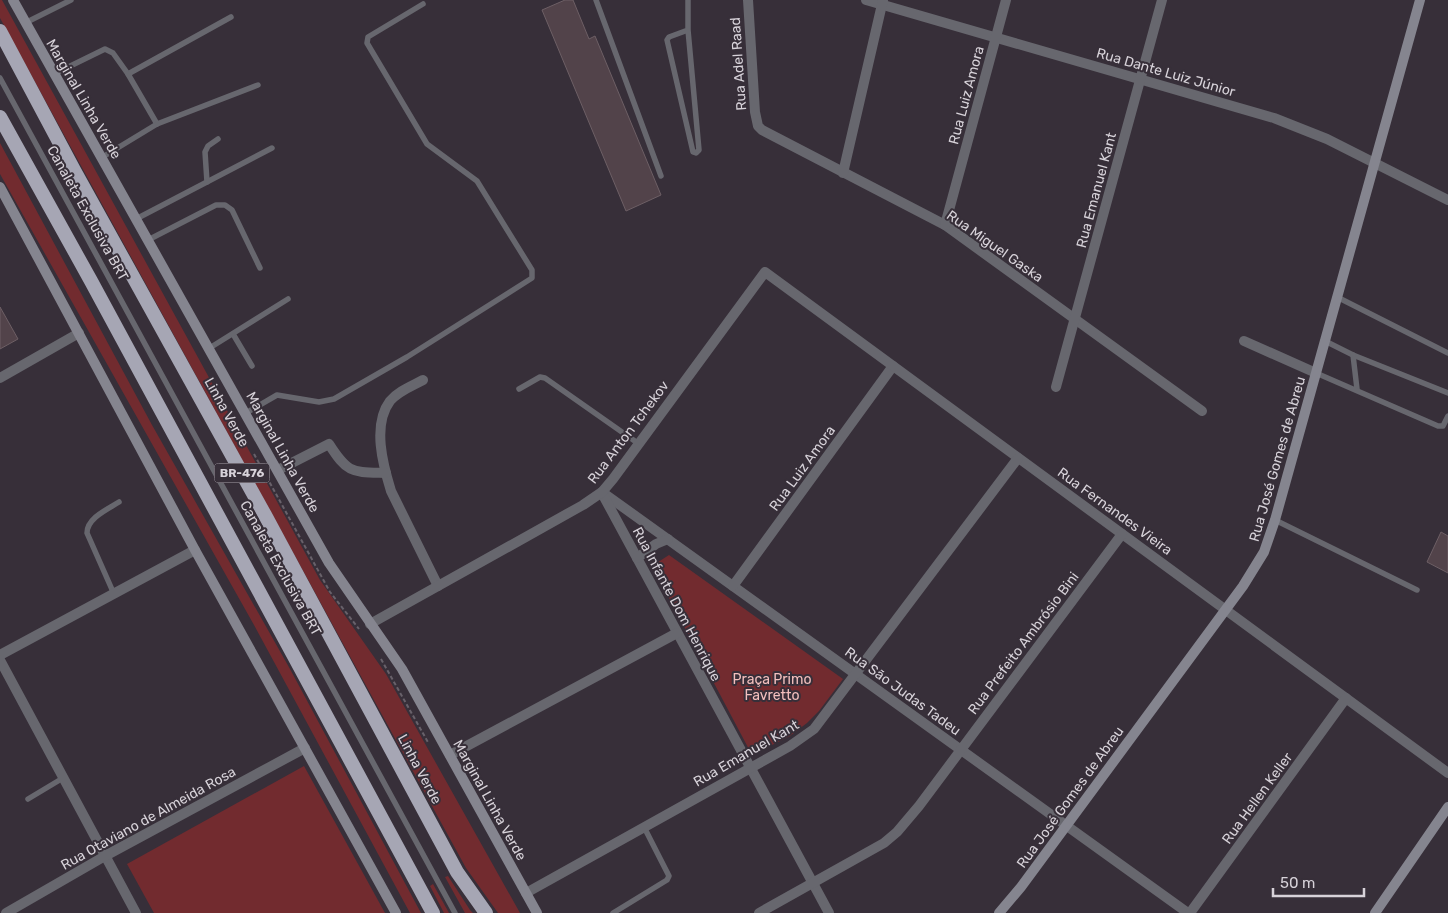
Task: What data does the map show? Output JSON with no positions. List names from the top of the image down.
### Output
{
  "streets": {
    "highway": ["Linha Verde", "BR-476"],
    "main road": ["Marginal Linha Verde", "Rua José Gomes de Abreu"],
    "street": [
      "Rua Adel Raad",
      "Rua Dante Luiz Júnior",
      "Rua Luiz Amora",
      "Rua Emanuel Kant",
      "Rua Miguel Gaska",
      "Rua Anton Tchekov",
      "Rua Fernandes Vieira",
      "Rua Infante Dom Henrique",
      "Rua Prefeito Ambrósio Bini",
      "Rua São Judas Tadeu",
      "Rua Hellen Keller",
      "Rua Otaviano de Almeida Rosa"
    ],
    "lane": ["Canaleta Exclusiva BRT"]
  },
  "crossings": [
    ["Rua Adel Raad", "Rua Miguel Gaska"],
    ["Rua Dante Luiz Júnior", "Rua Luiz Amora"],
    ["Rua Dante Luiz Júnior", "Rua Emanuel Kant"],
    ["Rua Dante Luiz Júnior", "Rua José Gomes de Abreu"],
    ["Rua Luiz Amora", "Rua Miguel Gaska"],
    ["Rua Luiz Amora", "Rua Fernandes Vieira"],
    ["Rua Luiz Amora", "Rua São Judas Tadeu"],
    ["Marginal Linha Verde", "Rua Emanuel Kant"],
    ["Marginal Linha Verde", "Rua Anton Tchekov"],
    ["Rua Emanuel Kant", "Rua Miguel Gaska"],
    ["Rua Emanuel Kant", "Rua Fernandes Vieira"],
    ["Rua Emanuel Kant", "Rua Infante Dom Henrique"],
    ["Rua Emanuel Kant", "Rua São Judas Tadeu"],
    ["Rua Anton Tchekov", "Rua Fernandes Vieira"],
    ["Rua Anton Tchekov", "Rua Infante Dom Henrique"],
    ["Rua Anton Tchekov", "Rua São Judas Tadeu"],
    ["Rua José Gomes de Abreu", "Rua Fernandes Vieira"],
    ["Rua José Gomes de Abreu", "Rua São Judas Tadeu"],
    ["Rua Fernandes Vieira", "Rua Prefeito Ambrósio Bini"],
    ["Rua Fernandes Vieira", "Rua Hellen Keller"],
    ["Rua Infante Dom Henrique", "Rua Prefeito Ambrósio Bini"],
    ["Rua Infante Dom Henrique", "Rua São Judas Tadeu"],
    ["Rua Prefeito Ambrósio Bini", "Rua São Judas Tadeu"],
    ["Rua São Judas Tadeu", "Rua Hellen Keller"]
  ],
  "parks": ["Praça Primo Favretto"],
  "scale_bar": "50 m"
}
